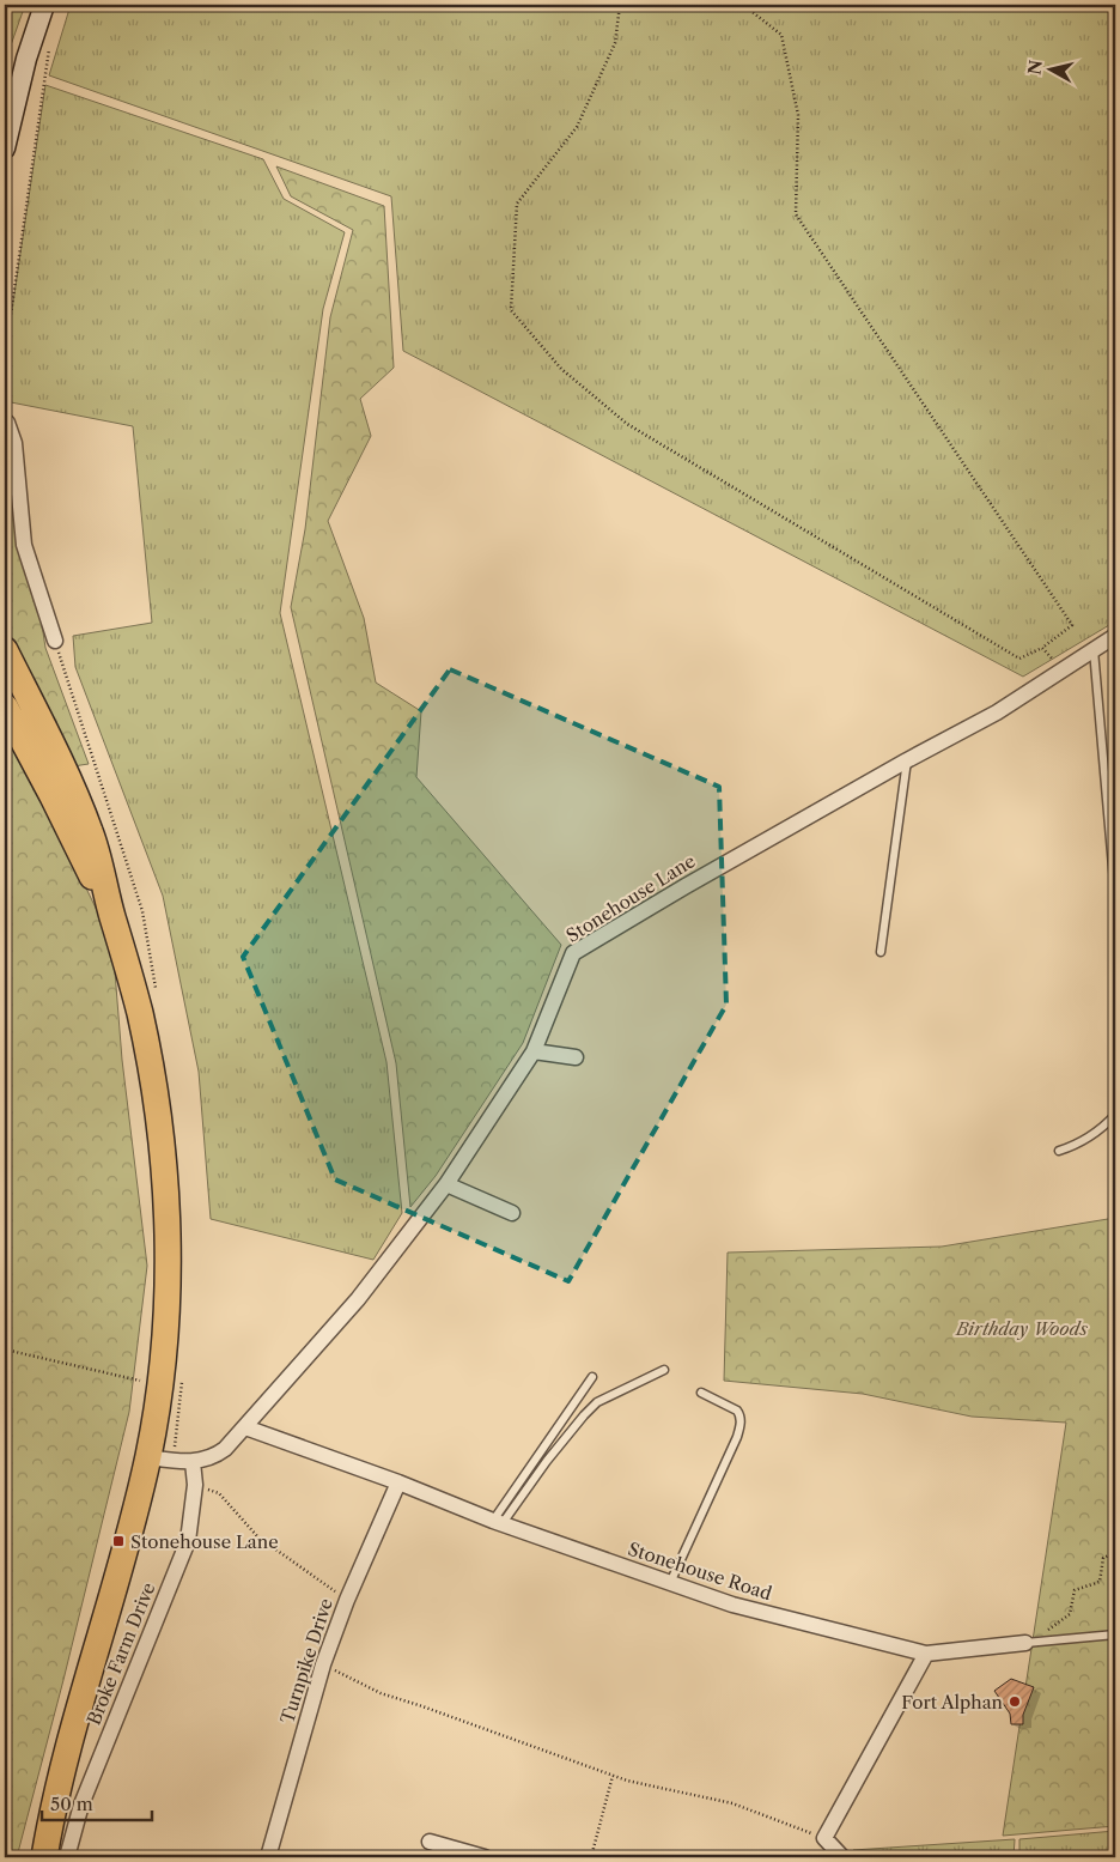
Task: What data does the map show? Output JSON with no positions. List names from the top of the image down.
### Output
{
  "streets": {
    "street": [
      "Stonehouse Lane",
      "Stonehouse Road",
      "Broke Farm Drive",
      "Turnpike Drive"
    ]
  },
  "crossings": [
    ["Stonehouse Lane", "Stonehouse Road"],
    ["Stonehouse Lane", "Broke Farm Drive"],
    ["Stonehouse Road", "Turnpike Drive"]
  ],
  "parks": ["Birthday Woods"],
  "places": {
    "transit": ["Stonehouse Lane"],
    "other": ["Fort Alphan"]
  },
  "scale_bar": "50 m",
  "north": "left"
}
